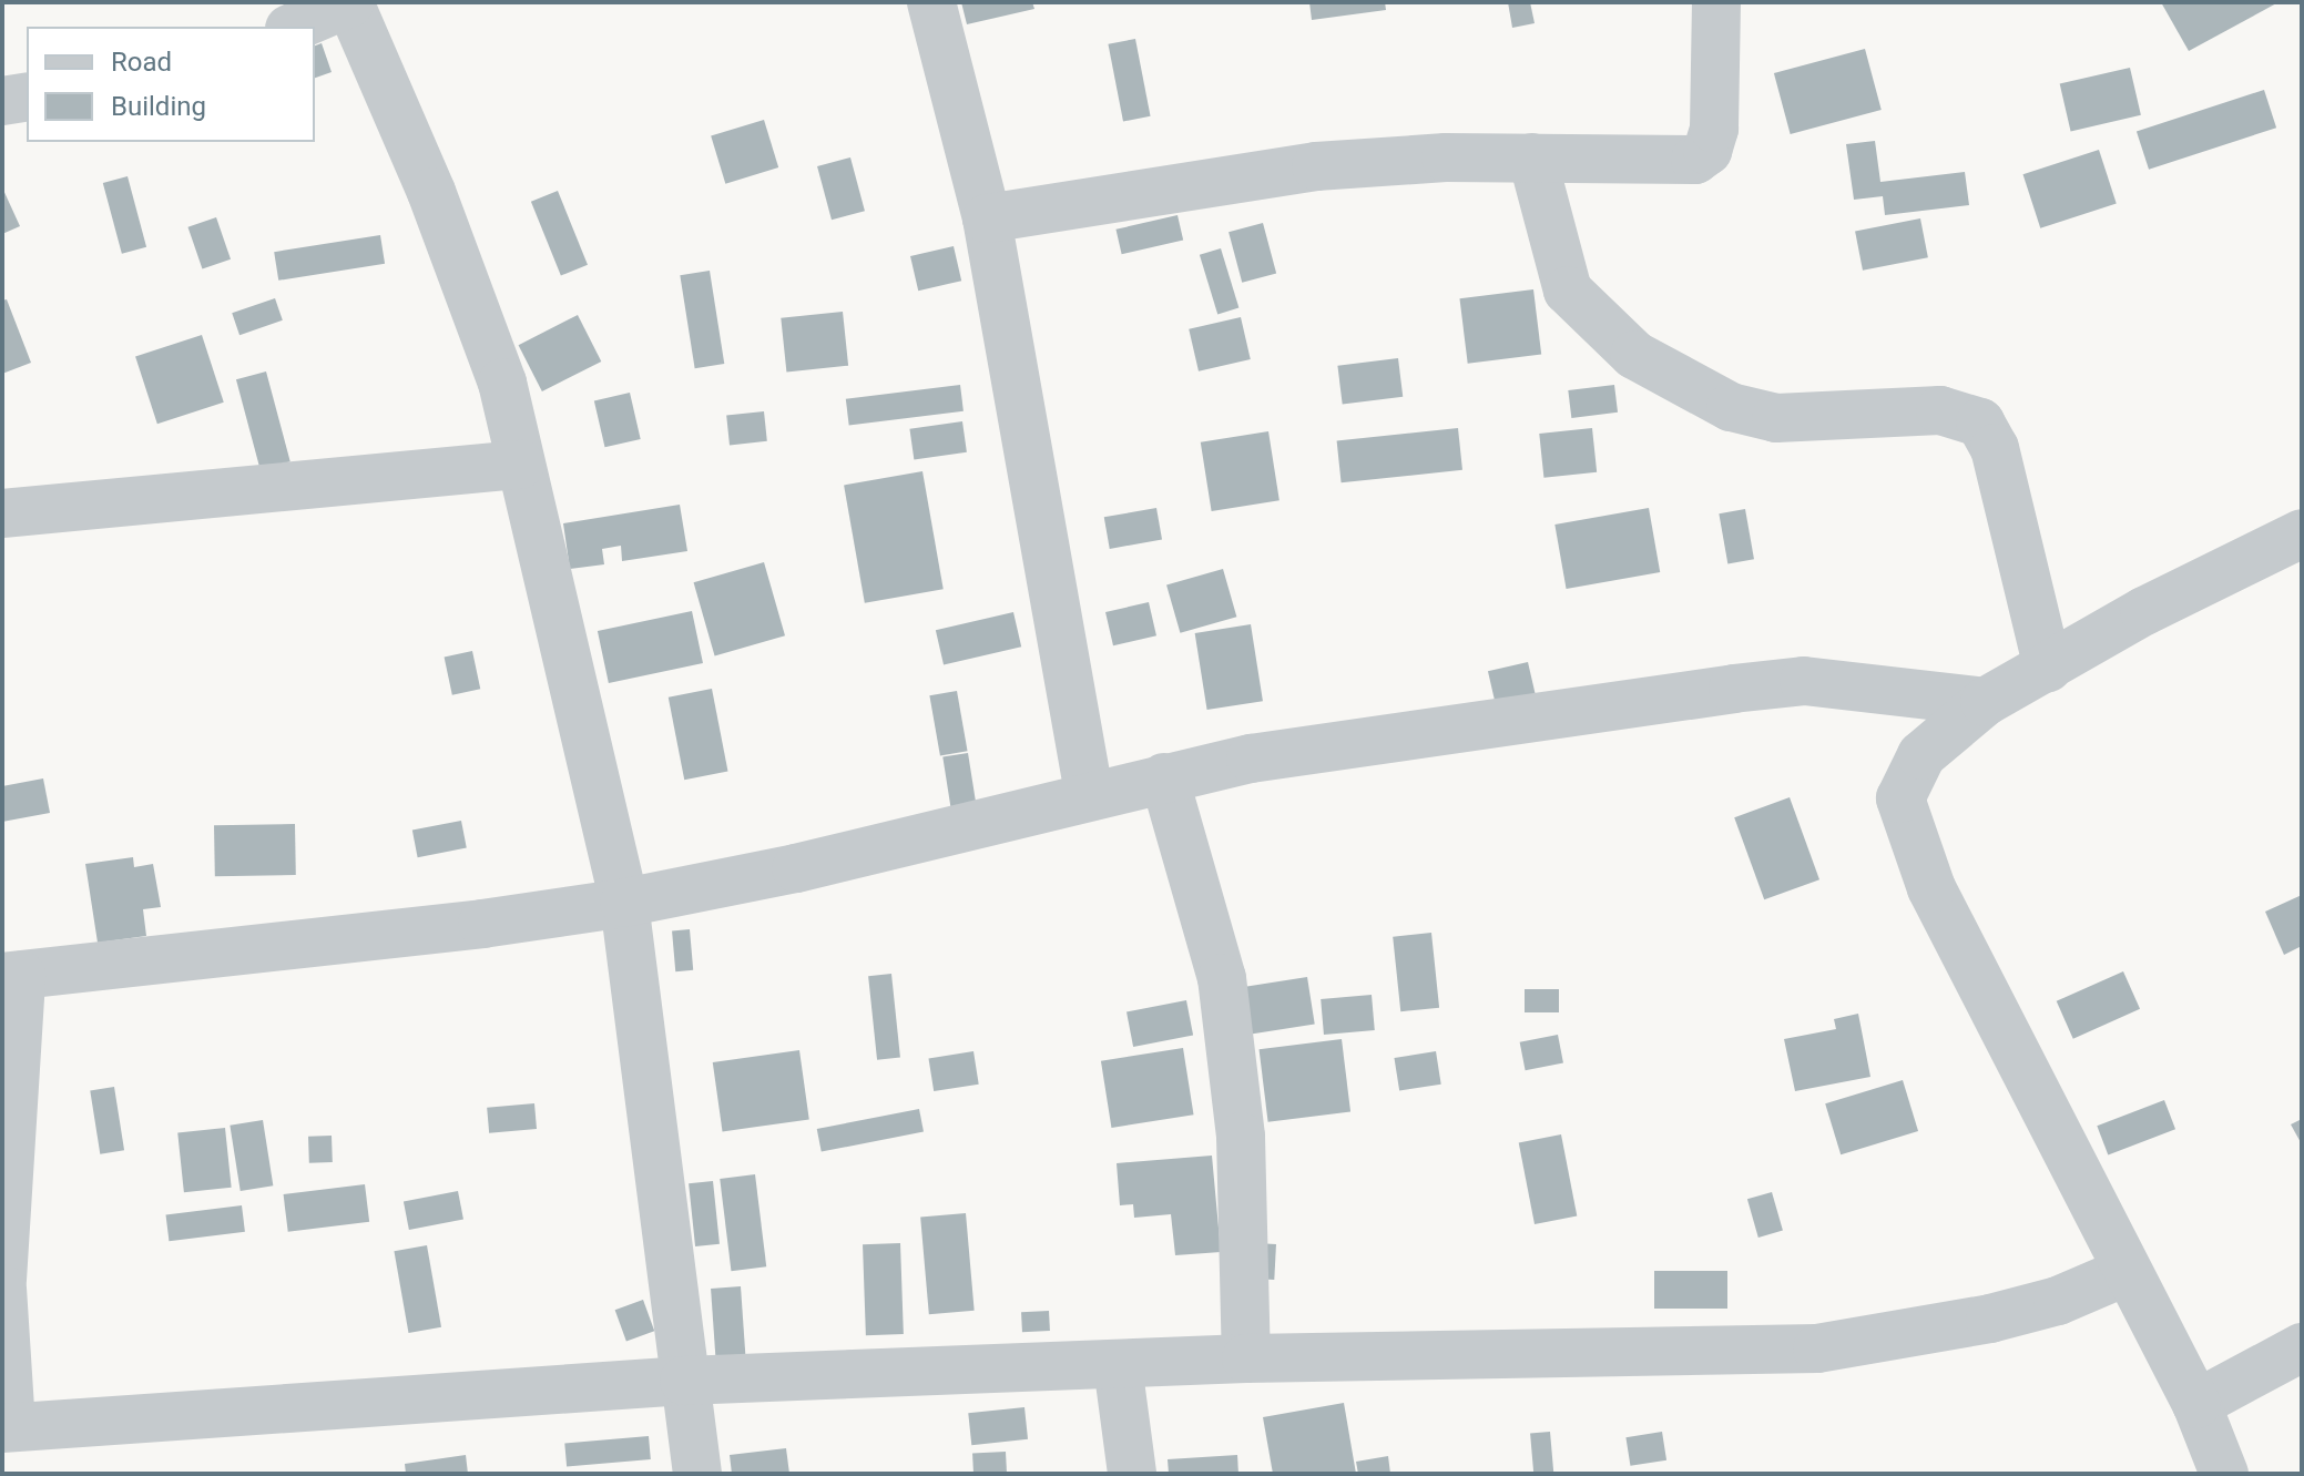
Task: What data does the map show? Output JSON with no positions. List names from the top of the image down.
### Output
{
  "legend": ["Road", "Building"]
}
